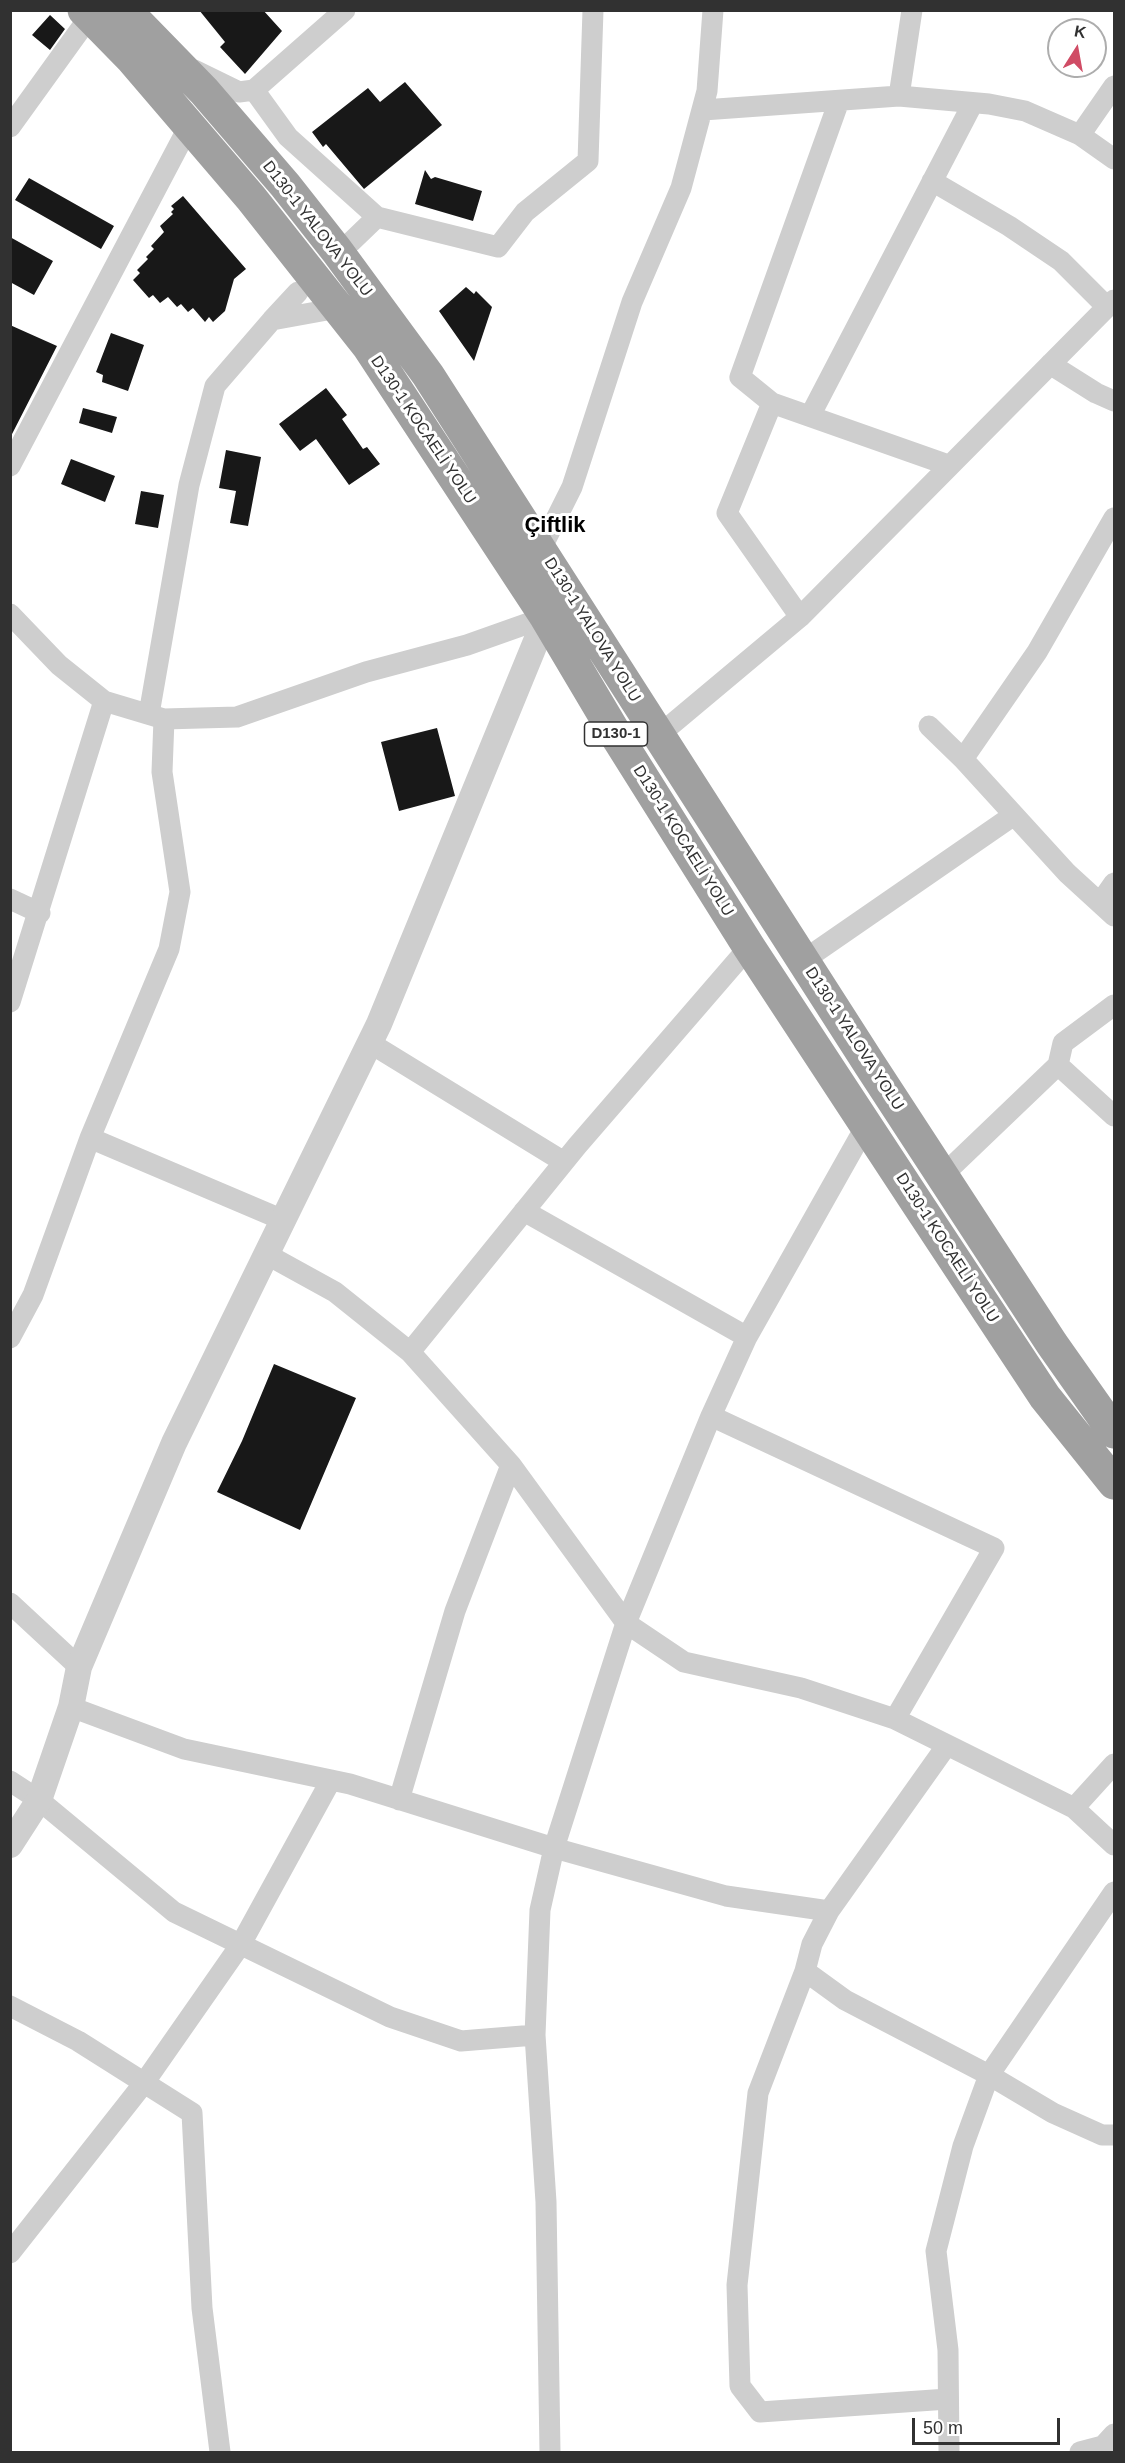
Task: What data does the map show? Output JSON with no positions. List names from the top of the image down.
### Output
{
  "streets": {
    "highway": ["D130-1 YALOVA YOLU", "D130-1 KOCAELİ YOLU", "D130-1"]
  },
  "districts": ["Çiftlik"],
  "scale_bar": "50 m",
  "north": "top"
}
